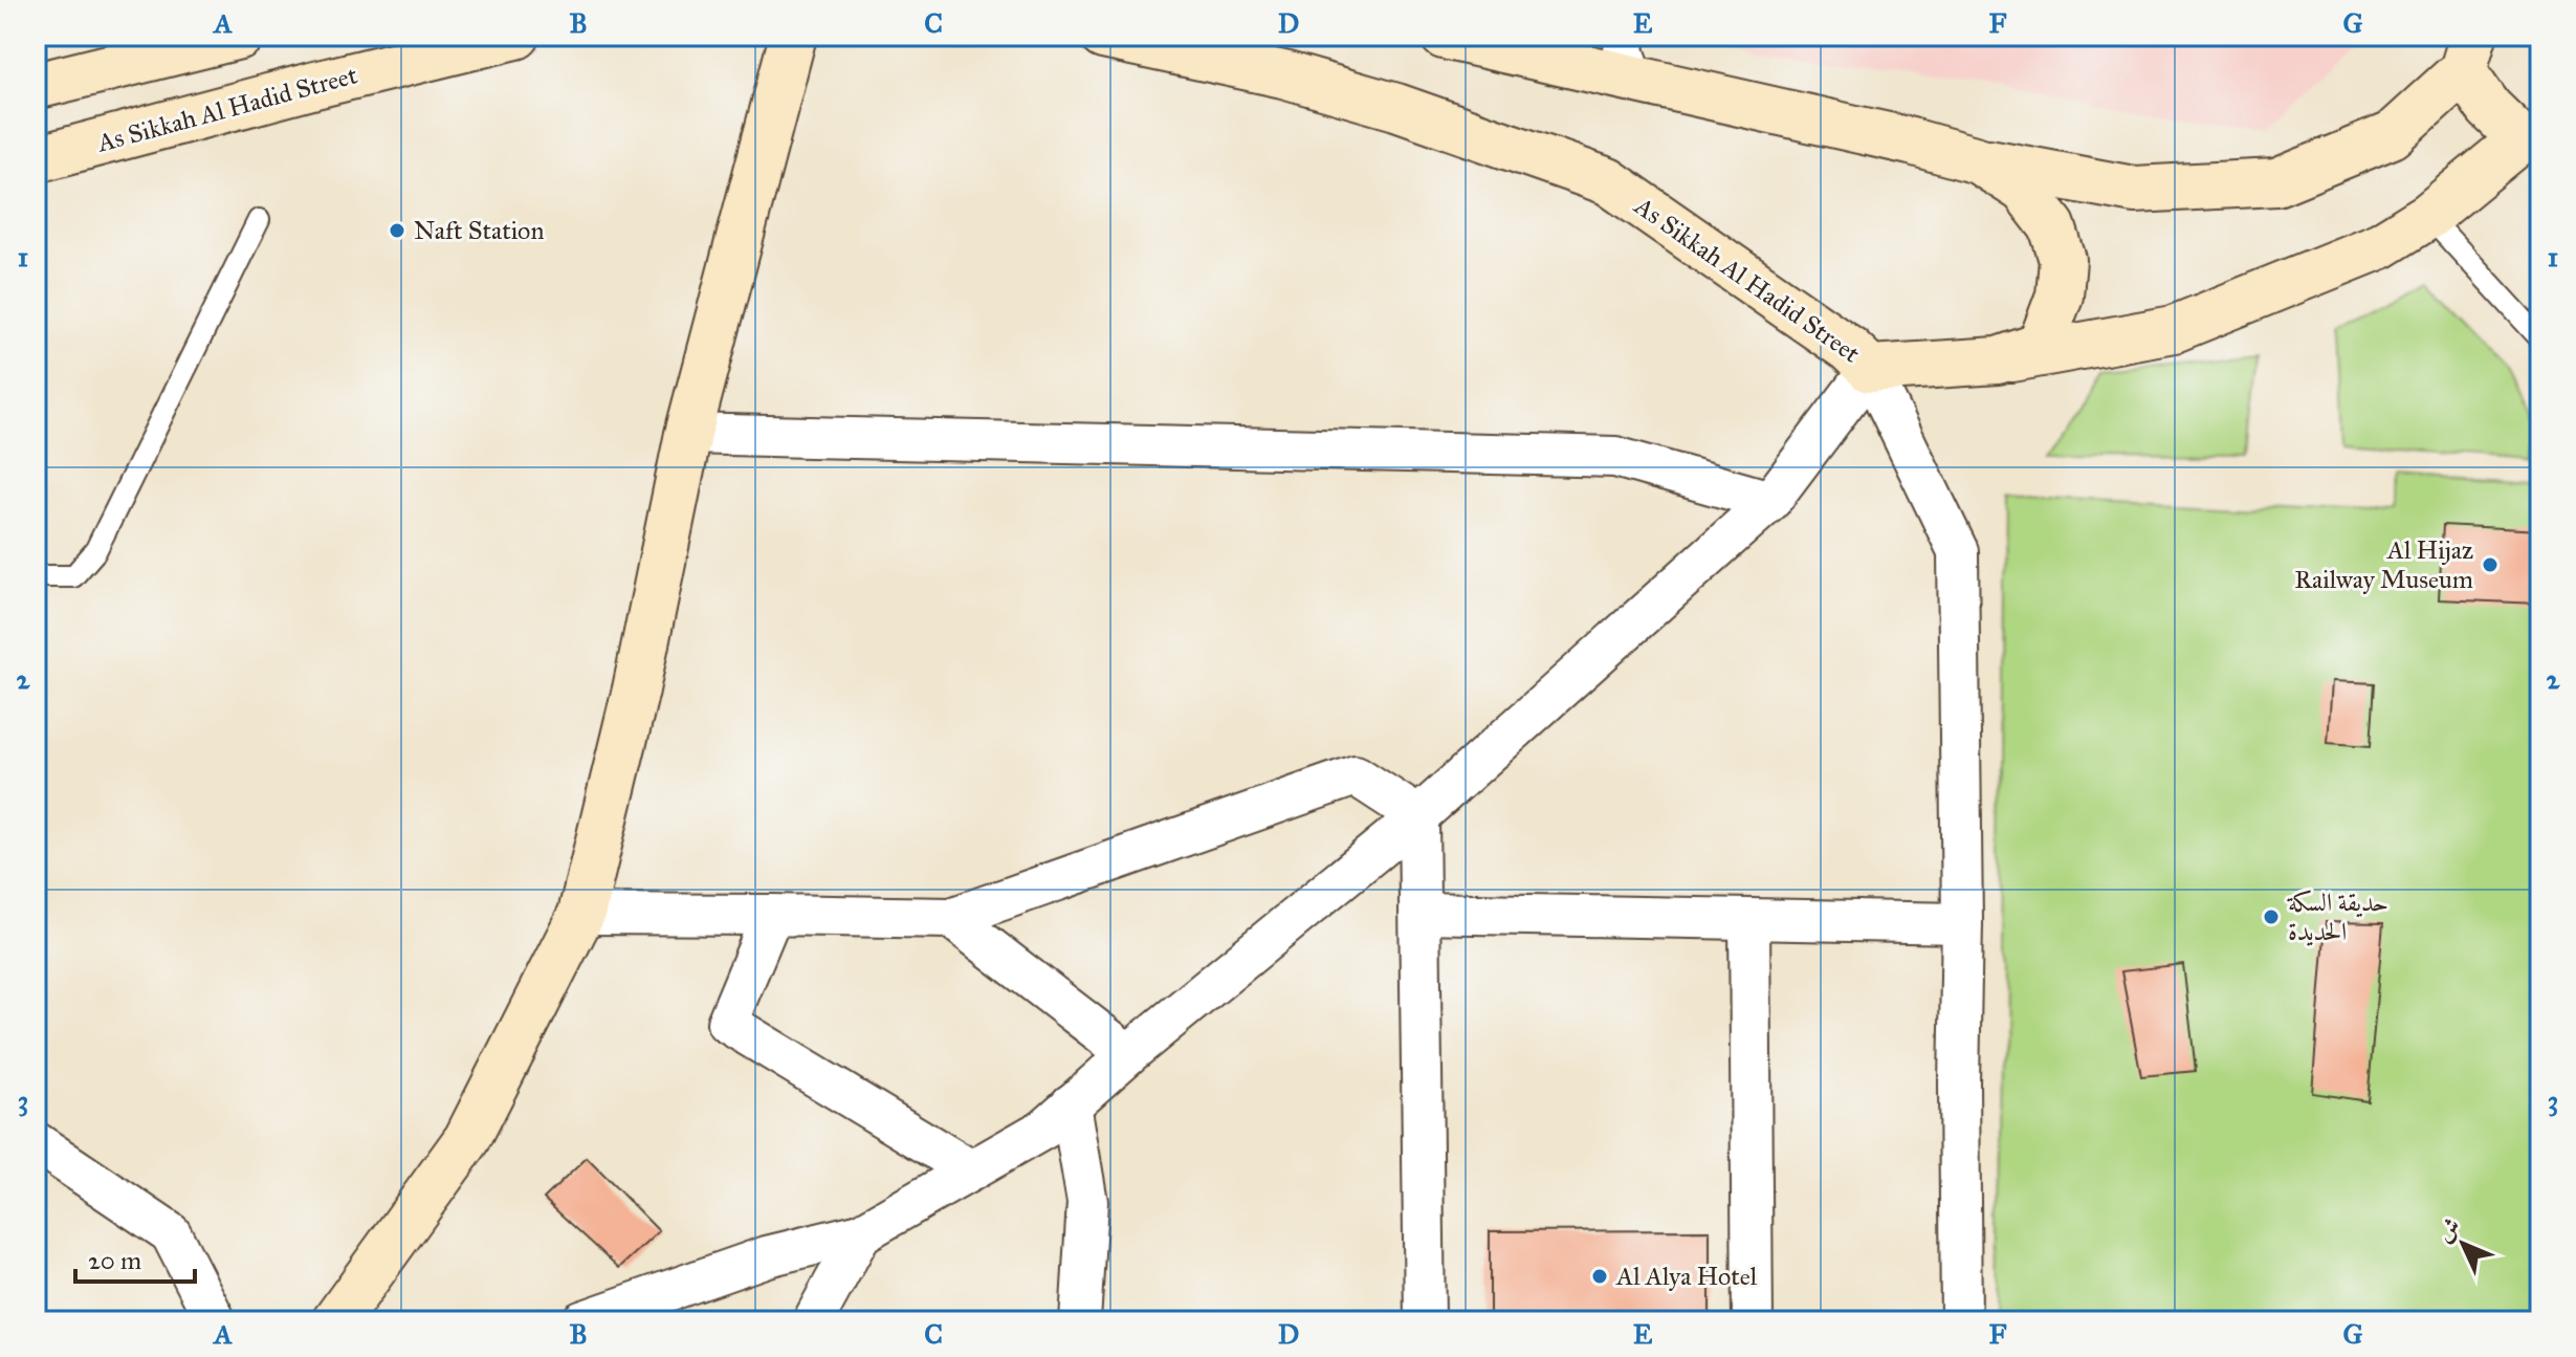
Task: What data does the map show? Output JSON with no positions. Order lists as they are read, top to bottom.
{
  "streets": {
    "main road": ["As Sikkah Al Hadid Street"]
  },
  "places": [
    "Naft Station",
    "Al Hijaz Railway Museum",
    "حديقة السكة الحديدة",
    "Al Alya Hotel"
  ],
  "scale_bar": "20 m",
  "north": "top left",
  "grid": {
    "columns": [
      "A",
      "B",
      "C",
      "D",
      "E",
      "F",
      "G"
    ],
    "rows": ["1", "2", "3"]
  }
}
